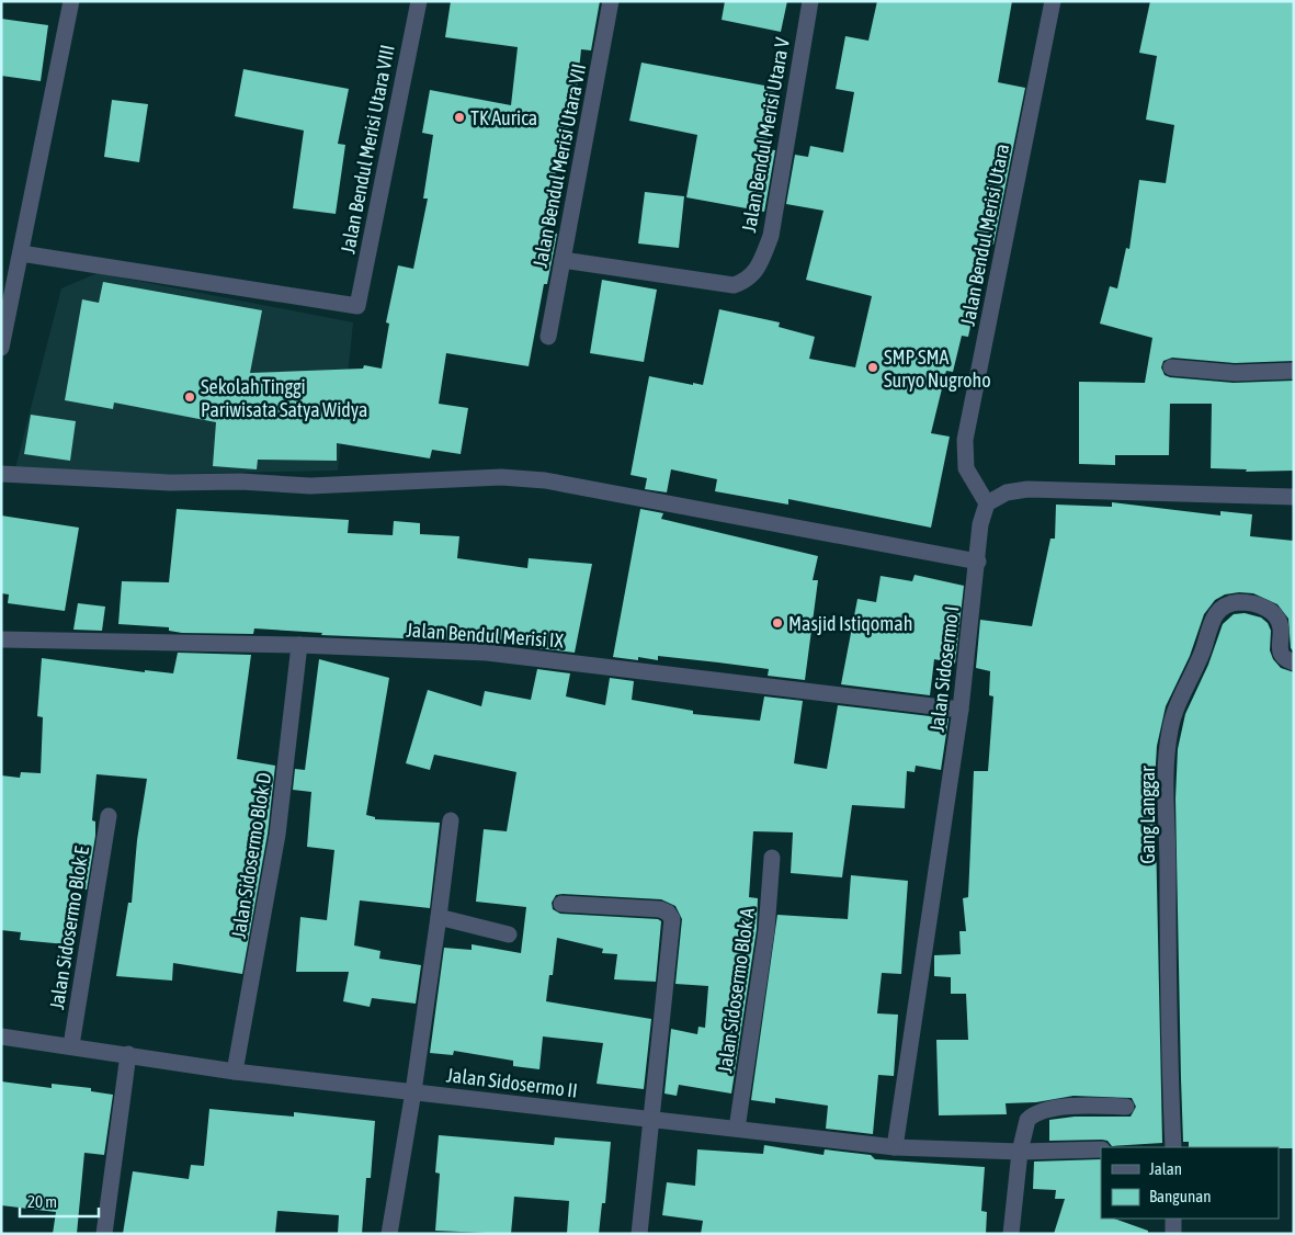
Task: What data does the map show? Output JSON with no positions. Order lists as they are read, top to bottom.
{
  "streets": {
    "street": [
      "Jalan Bendul Merisi Utara V",
      "Jalan Bendul Merisi Utara VIII",
      "Jalan Bendul Merisi Utara VII",
      "Jalan Bendul Merisi Utara",
      "Jalan Bendul Merisi IX",
      "Jalan Sidosermo I",
      "Gang Langgar",
      "Jalan Sidosermo Blok D",
      "Jalan Sidosermo Blok E",
      "Jalan Sidosermo Blok A",
      "Jalan Sidosermo II"
    ]
  },
  "crossings": [
    ["Jalan Bendul Merisi Utara V", "Jalan Bendul Merisi Utara VII"],
    ["Jalan Bendul Merisi Utara", "Jalan Sidosermo I"],
    ["Jalan Bendul Merisi IX", "Jalan Sidosermo I"],
    ["Jalan Bendul Merisi IX", "Jalan Sidosermo Blok D"],
    ["Jalan Sidosermo I", "Jalan Sidosermo II"],
    ["Jalan Sidosermo Blok D", "Jalan Sidosermo II"],
    ["Jalan Sidosermo Blok E", "Jalan Sidosermo II"],
    ["Jalan Sidosermo Blok A", "Jalan Sidosermo II"]
  ],
  "places": [
    "TK Aurica",
    "SMP SMA Suryo Nugroho",
    "Sekolah Tinggi Pariwisata Satya Widya",
    "Masjid Istiqomah"
  ],
  "legend": ["Jalan", "Bangunan"],
  "scale_bar": "20 m"
}
